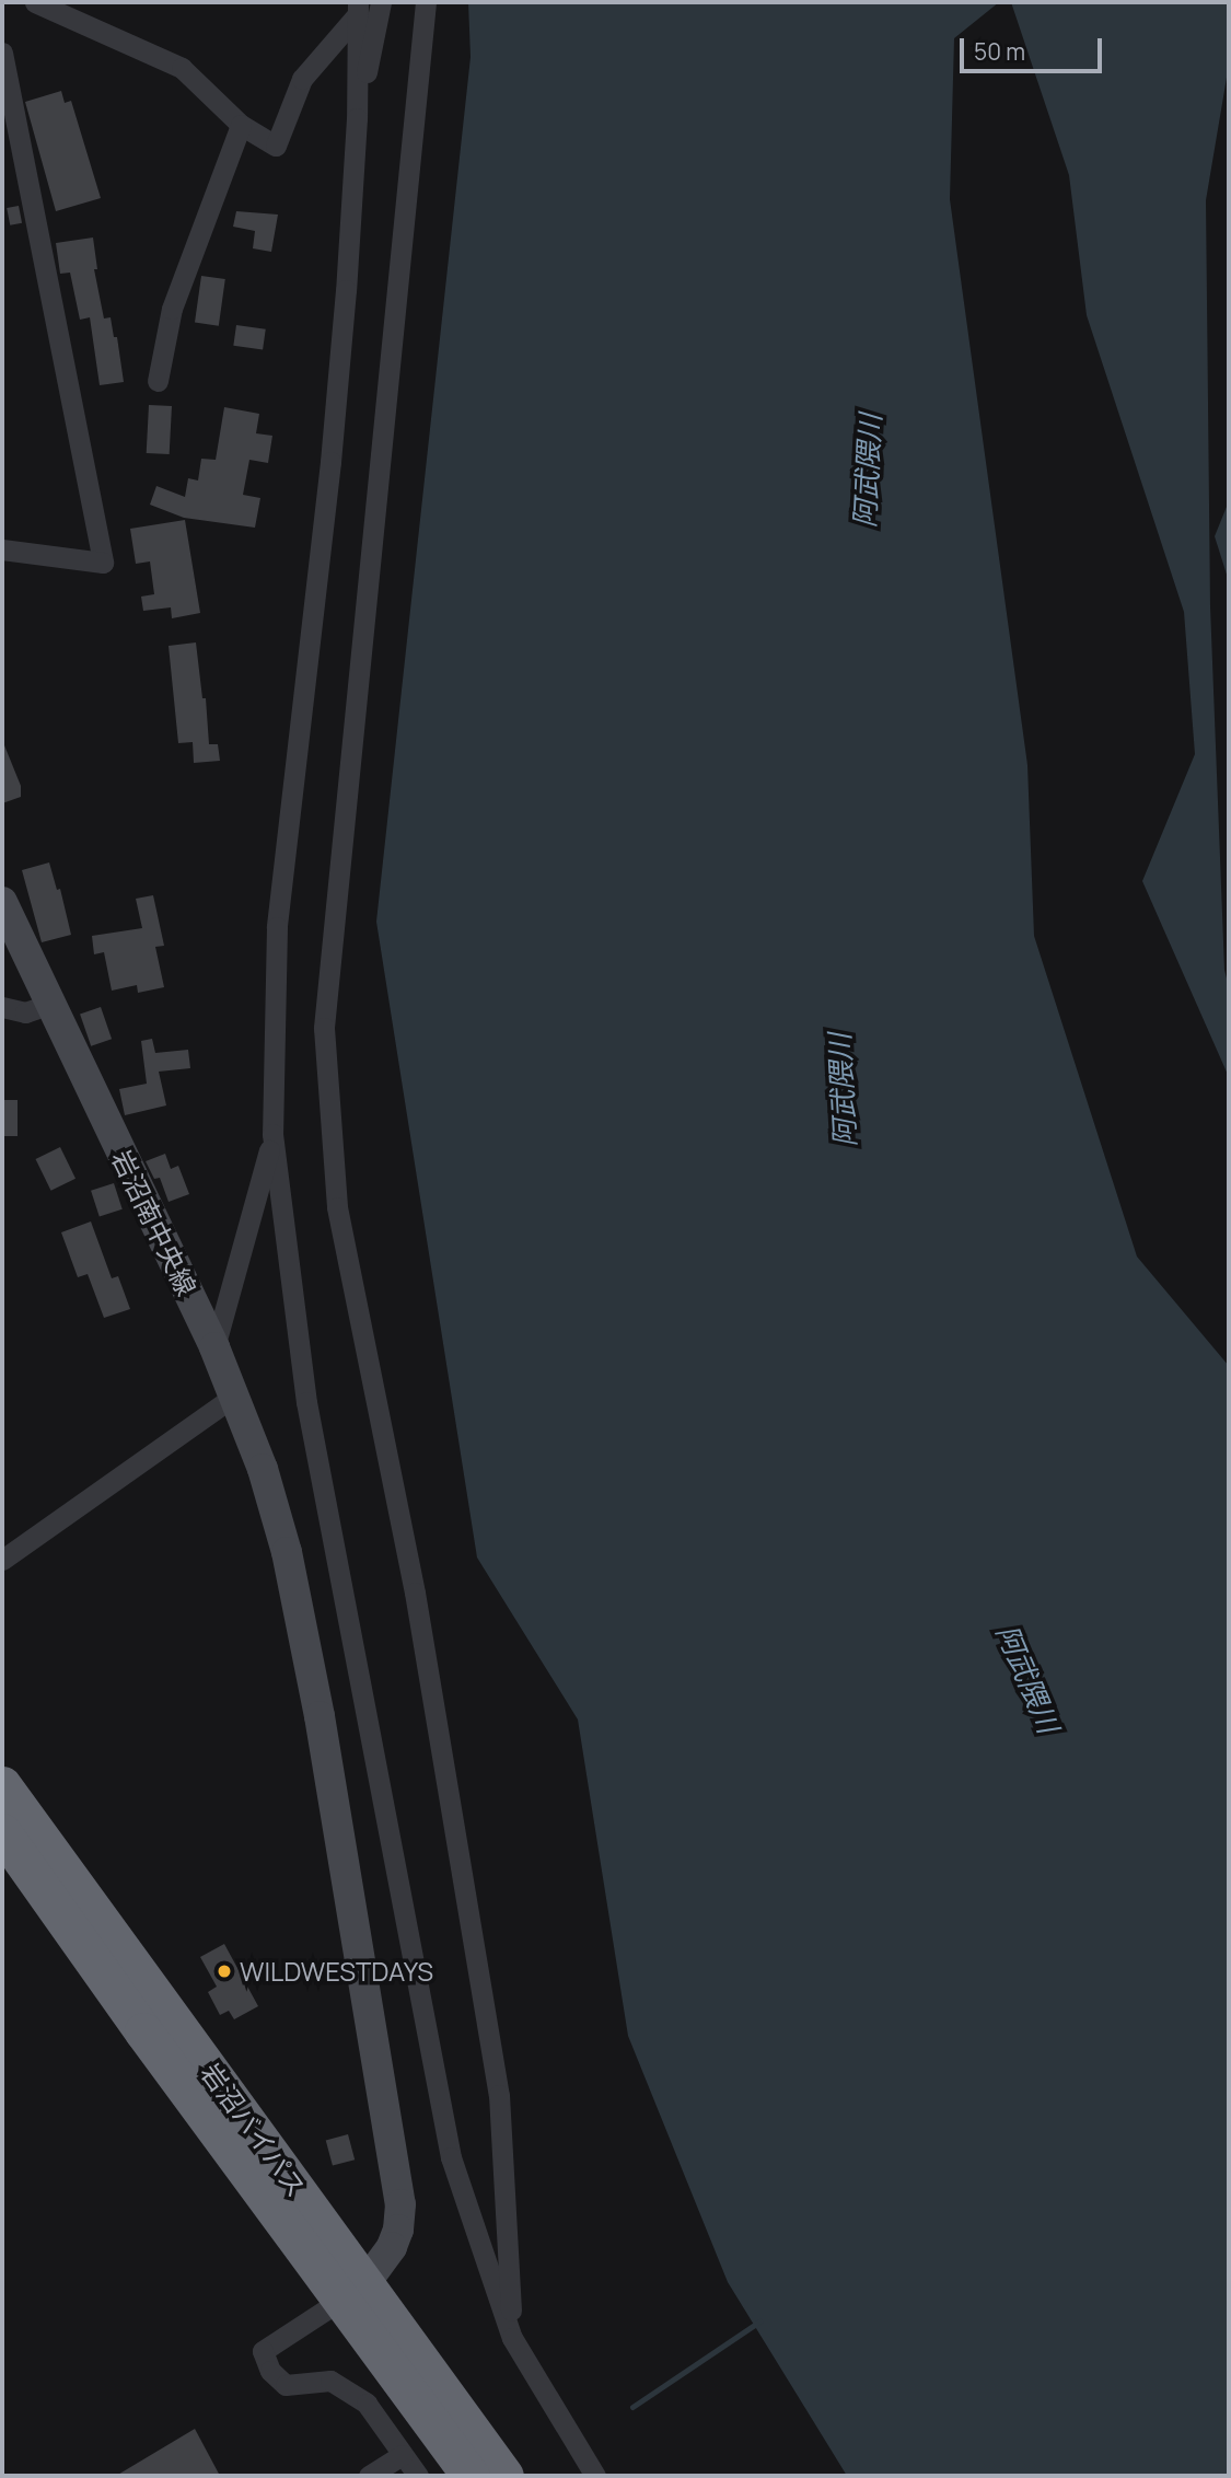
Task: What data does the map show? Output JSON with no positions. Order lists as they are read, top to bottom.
{
  "streets": {
    "highway": ["岩沼バイパス"],
    "street": ["岩沼南中央線"]
  },
  "crossings": [
    ["岩沼南中央線", "岩沼バイパス"]
  ],
  "water": ["阿武隈川"],
  "places": ["WILDWESTDAYS"],
  "scale_bar": "50 m"
}
